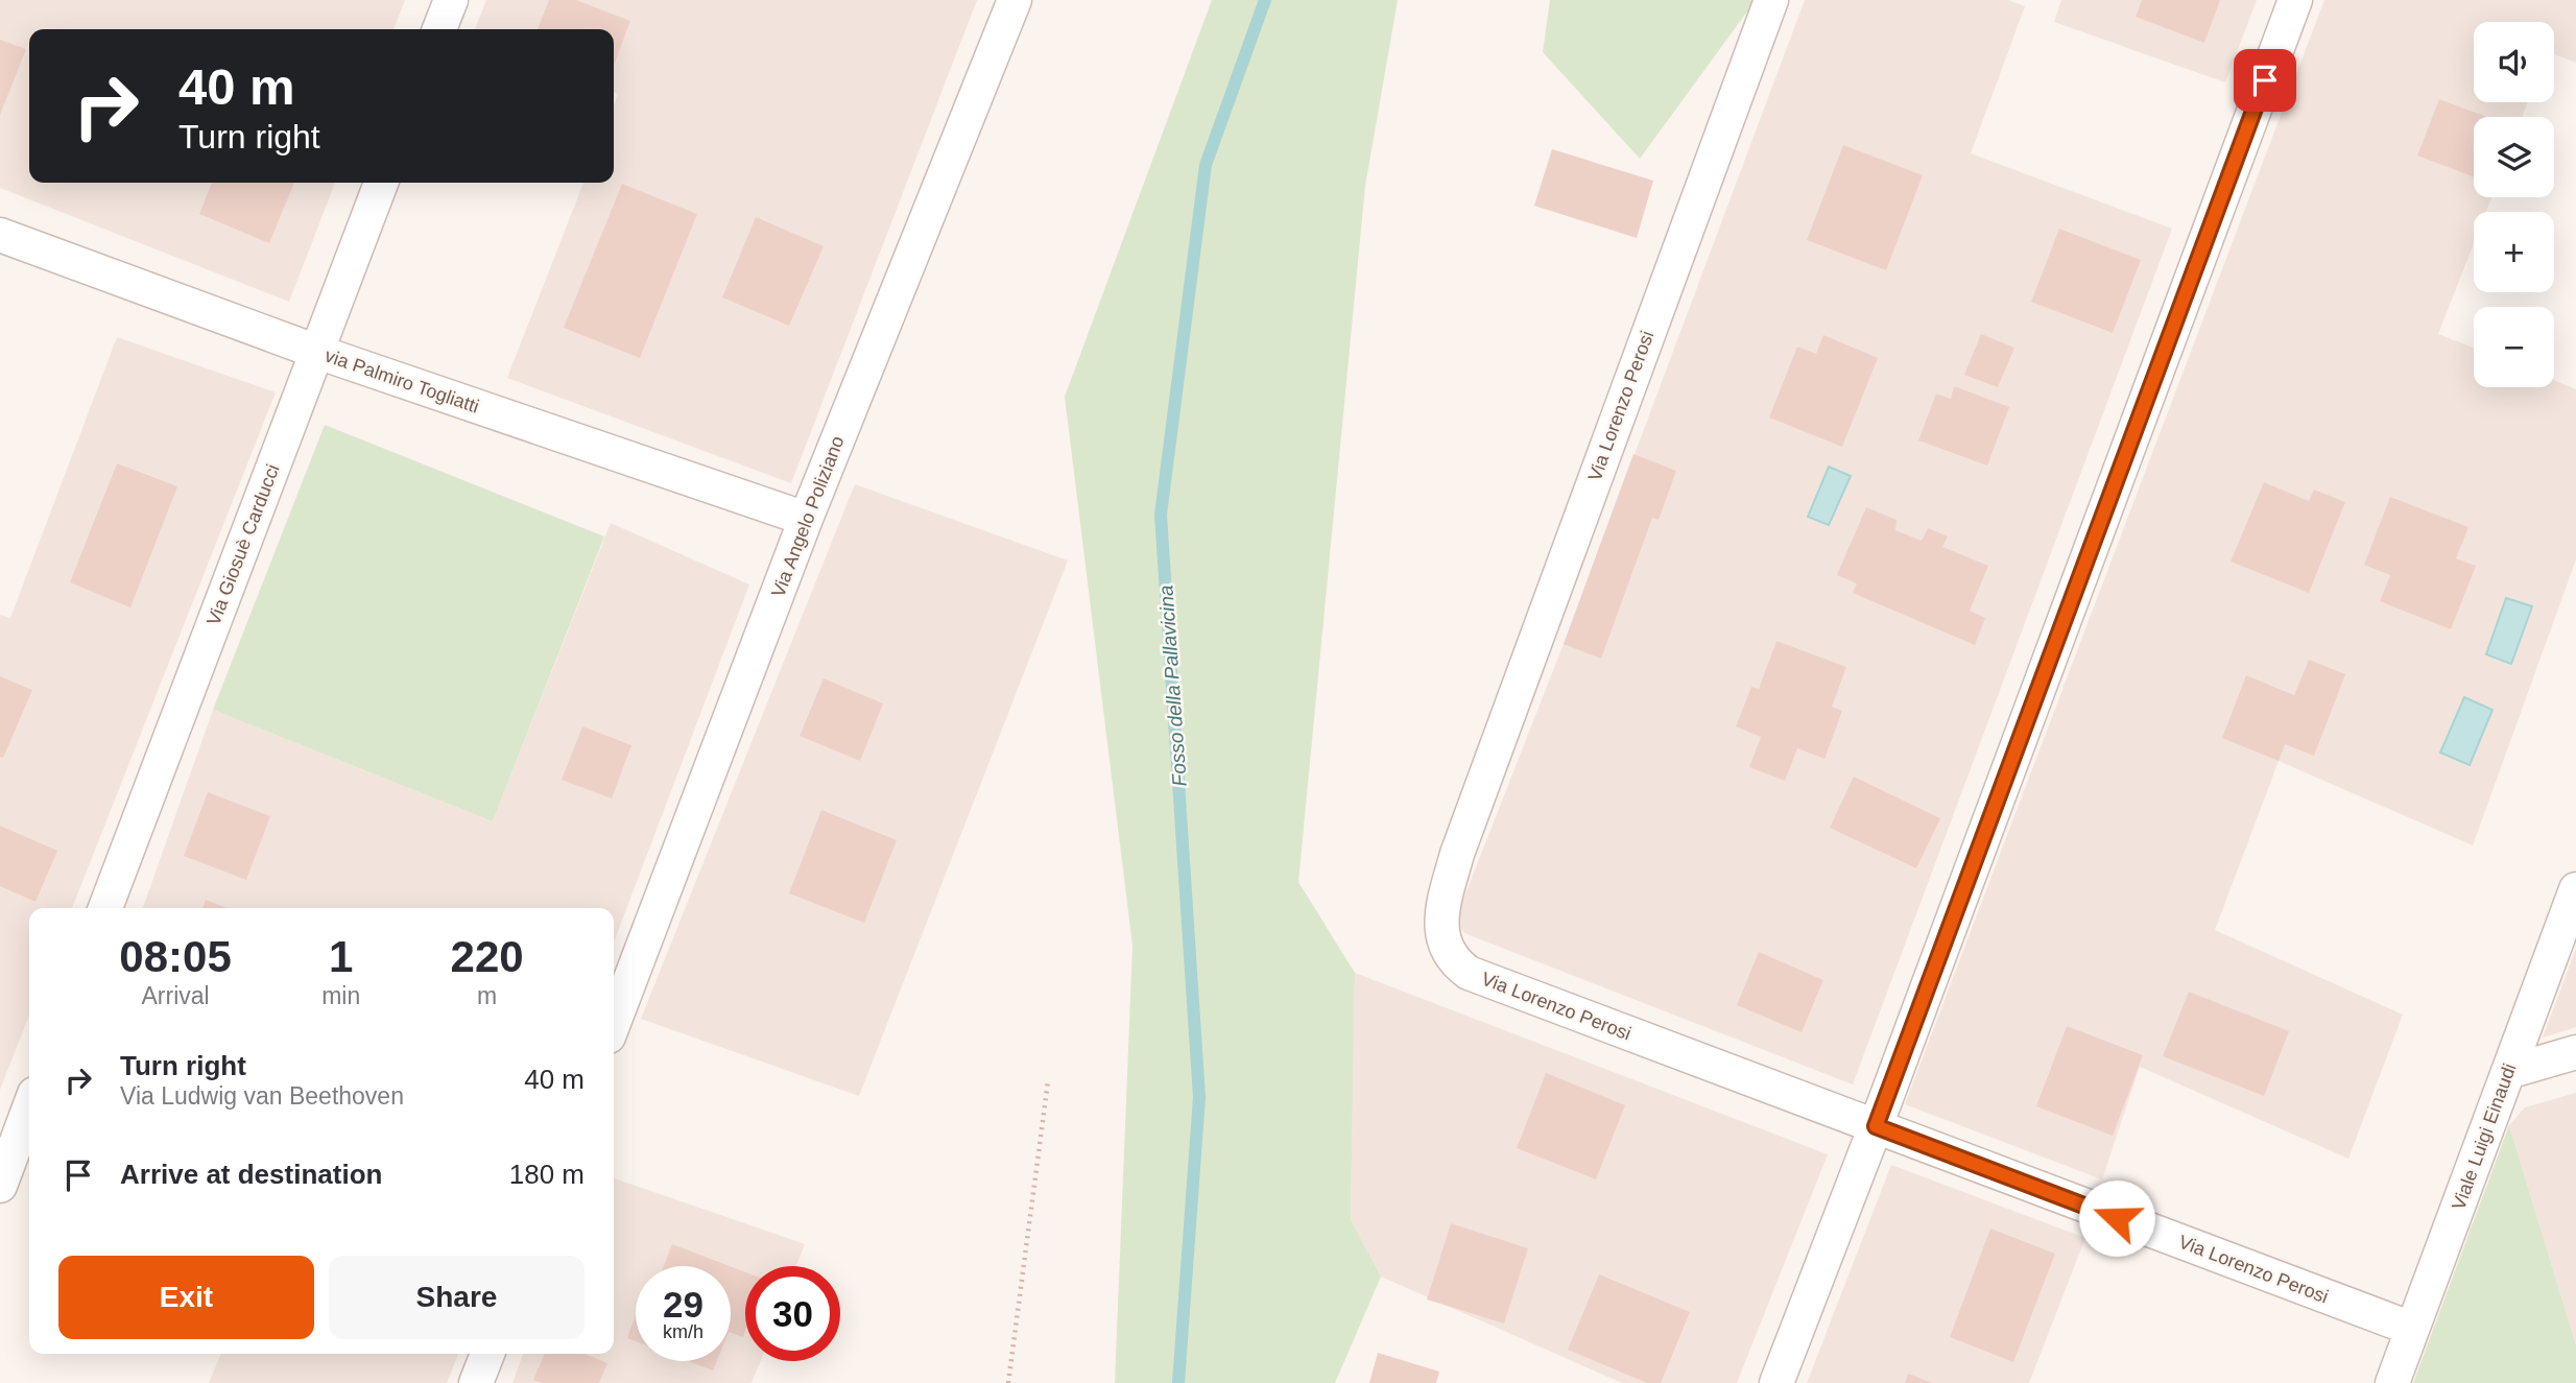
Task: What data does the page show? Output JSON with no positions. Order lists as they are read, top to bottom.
{
  "streets": {
    "street": [
      "via Palmiro Togliatti",
      "Via Lorenzo Perosi",
      "Via Angelo Poliziano",
      "Via Giosuè Carducci",
      "Viale Luigi Einaudi"
    ]
  },
  "crossings": [
    ["via Palmiro Togliatti", "Via Angelo Poliziano"],
    ["via Palmiro Togliatti", "Via Giosuè Carducci"],
    ["Via Lorenzo Perosi", "Viale Luigi Einaudi"]
  ],
  "water": ["Fosso della Pallavicina"],
  "page": {
    "map_buttons": ["+", "−"],
    "turn": ["40 m", "Turn right"],
    "eta": [
      "08:05",
      "Arrival",
      "1",
      "min",
      "220",
      "m"
    ],
    "list": [
      {
        "name": "Turn right",
        "note": "Via Ludwig van Beethoven",
        "value": "40 m"
      },
      {
        "name": "Arrive at destination",
        "value": "180 m"
      }
    ],
    "buttons": ["Exit", "Share"],
    "speed": "29 km/h",
    "limit": "30"
  }
}
